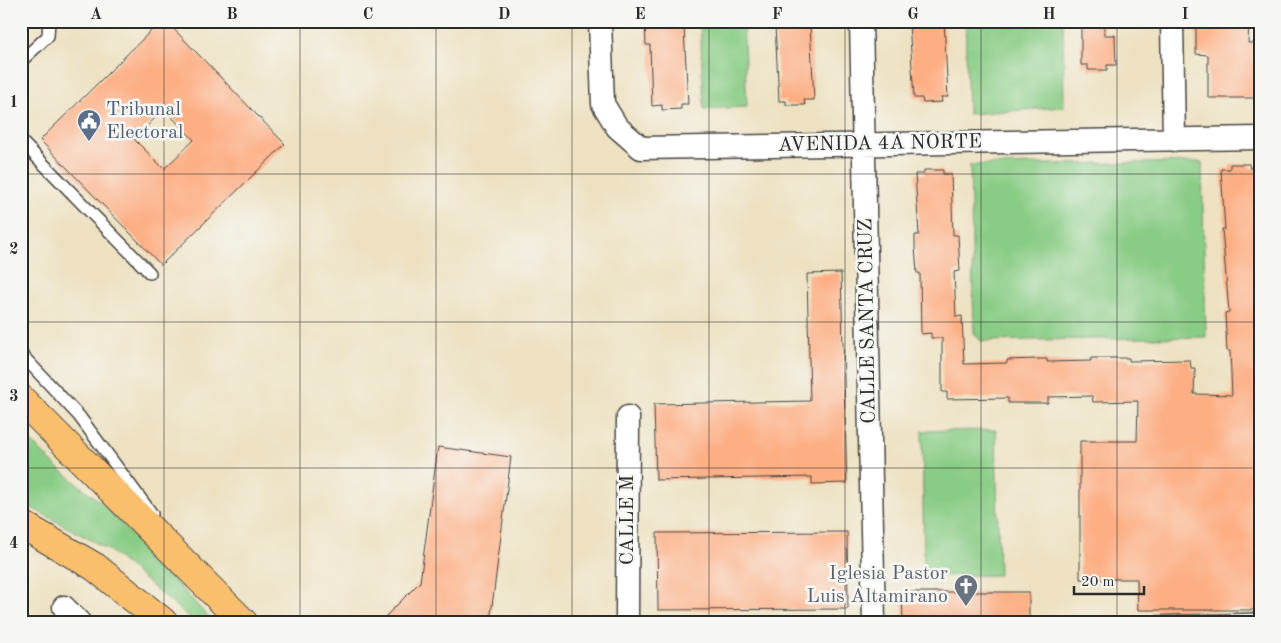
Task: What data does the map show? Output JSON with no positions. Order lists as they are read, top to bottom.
{
  "streets": {
    "street": ["AVENIDA 4A NORTE", "CALLE SANTA CRUZ", "CALLE M"]
  },
  "crossings": [
    ["AVENIDA 4A NORTE", "CALLE SANTA CRUZ"]
  ],
  "places": {
    "public building": ["Tribunal Electoral"],
    "church": ["Iglesia Pastor Luis Altamirano"]
  },
  "scale_bar": "20 m",
  "grid": {
    "columns": [
      "A",
      "B",
      "C",
      "D",
      "E",
      "F",
      "G",
      "H",
      "I"
    ],
    "rows": [
      "1",
      "2",
      "3",
      "4"
    ]
  }
}
